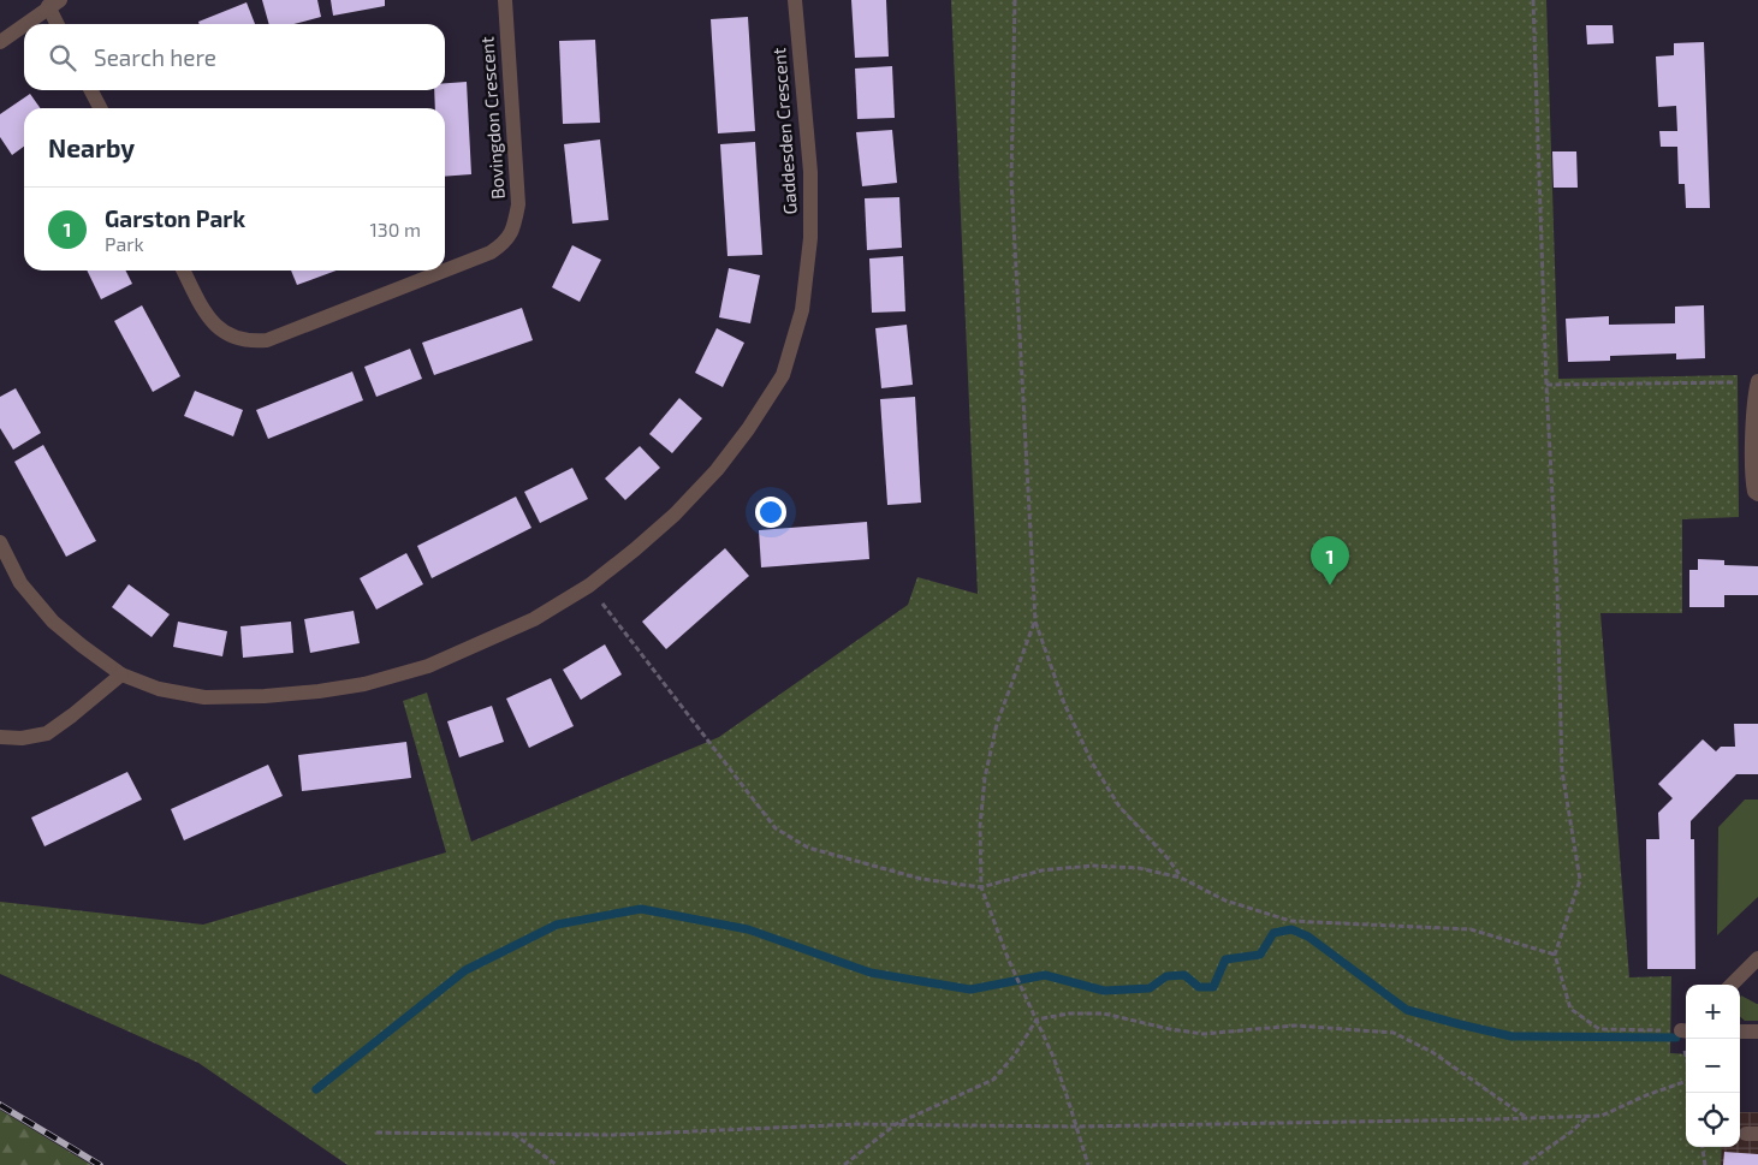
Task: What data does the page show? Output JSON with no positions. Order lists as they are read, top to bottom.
{
  "streets": {
    "street": ["Bovingdon Crescent", "Gaddesden Crescent"]
  },
  "page": {
    "search": "Search here",
    "heading": "Nearby",
    "list": [
      {
        "mark": "1",
        "name": "Garston Park",
        "note": "Park",
        "value": "130 m"
      }
    ],
    "pins": "1",
    "map_buttons": ["+", "−"]
  }
}
